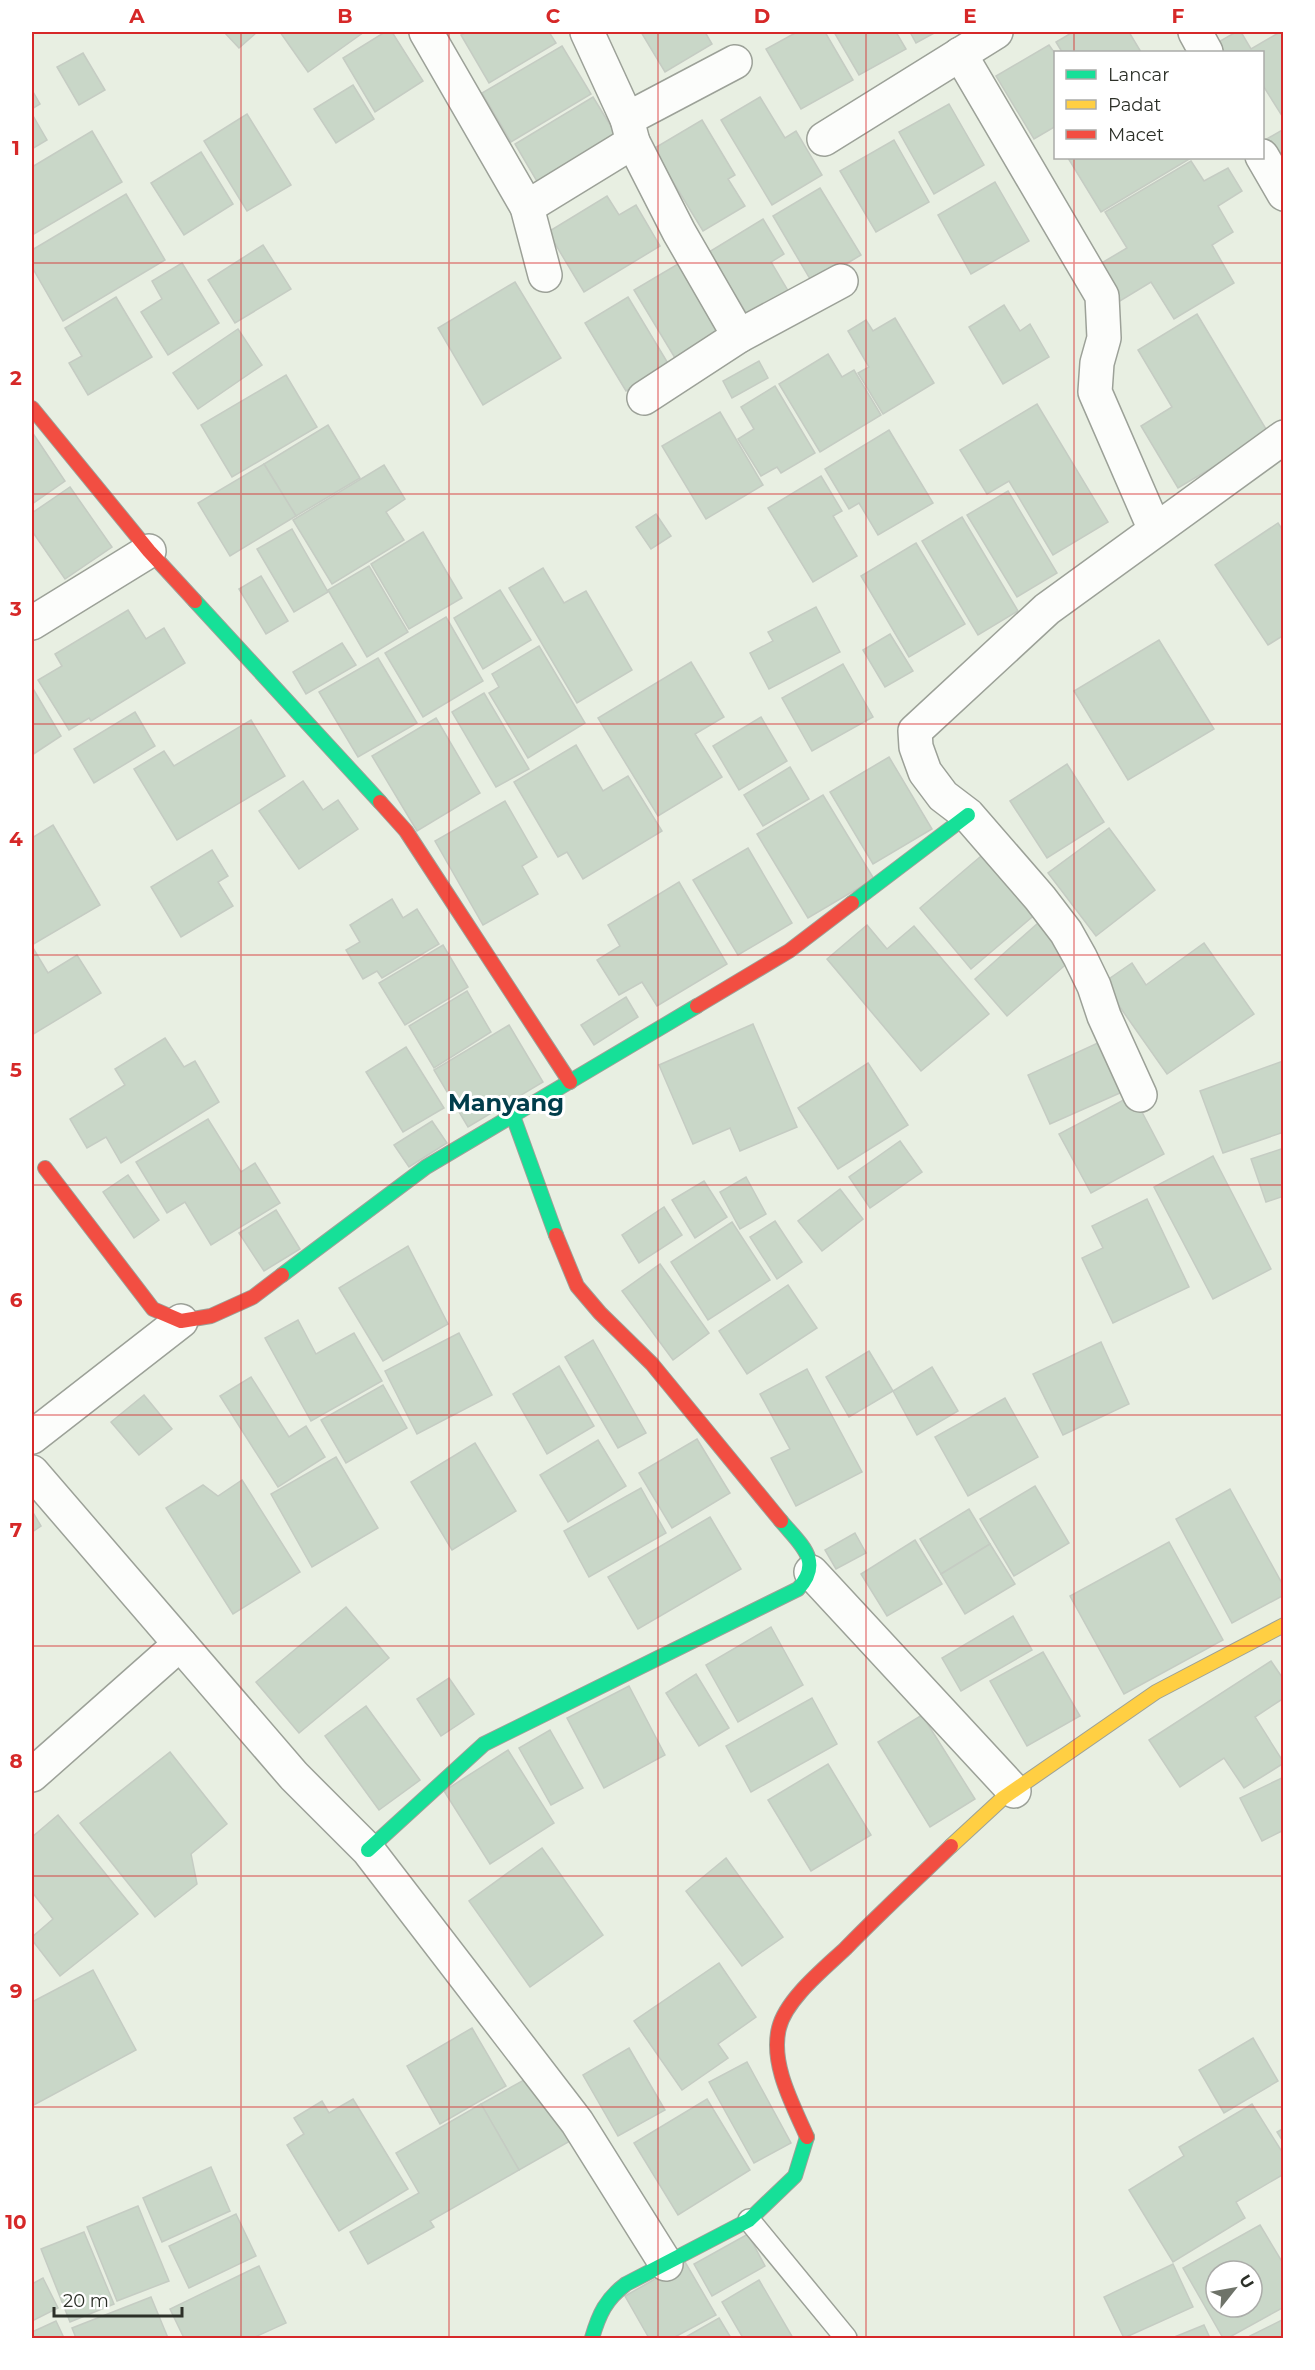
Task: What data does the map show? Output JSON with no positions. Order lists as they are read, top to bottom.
{
  "districts": ["Manyang"],
  "legend": ["Lancar", "Padat", "Macet"],
  "scale_bar": "20 m",
  "north": "top right",
  "grid": {
    "columns": [
      "A",
      "B",
      "C",
      "D",
      "E",
      "F"
    ],
    "rows": [
      "1",
      "2",
      "3",
      "4",
      "5",
      "6",
      "7",
      "8",
      "9",
      "10"
    ]
  }
}
